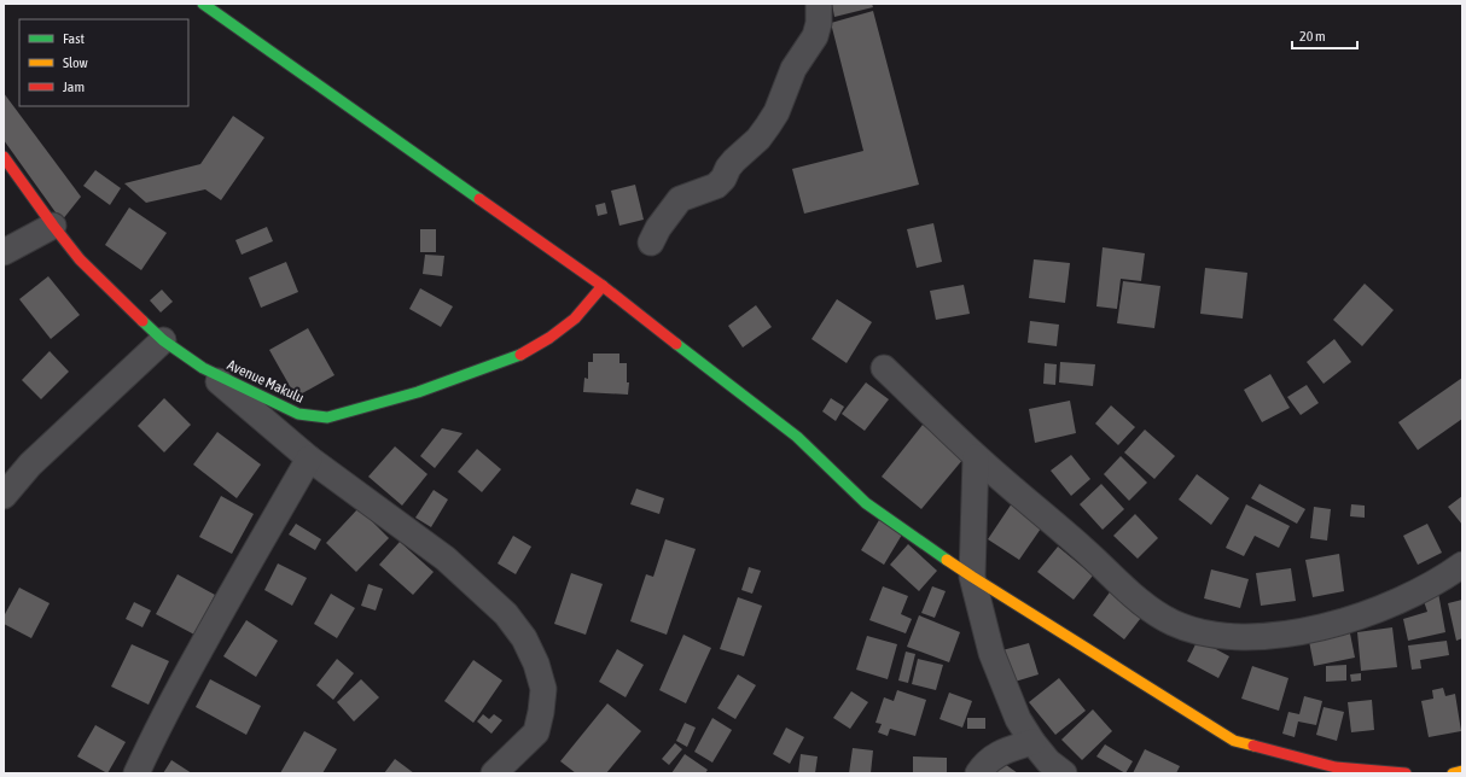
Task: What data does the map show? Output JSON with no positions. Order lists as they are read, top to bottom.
{
  "streets": {
    "main road": ["Avenue Makulu"]
  },
  "legend": ["Fast", "Slow", "Jam"],
  "scale_bar": "20 m"
}
